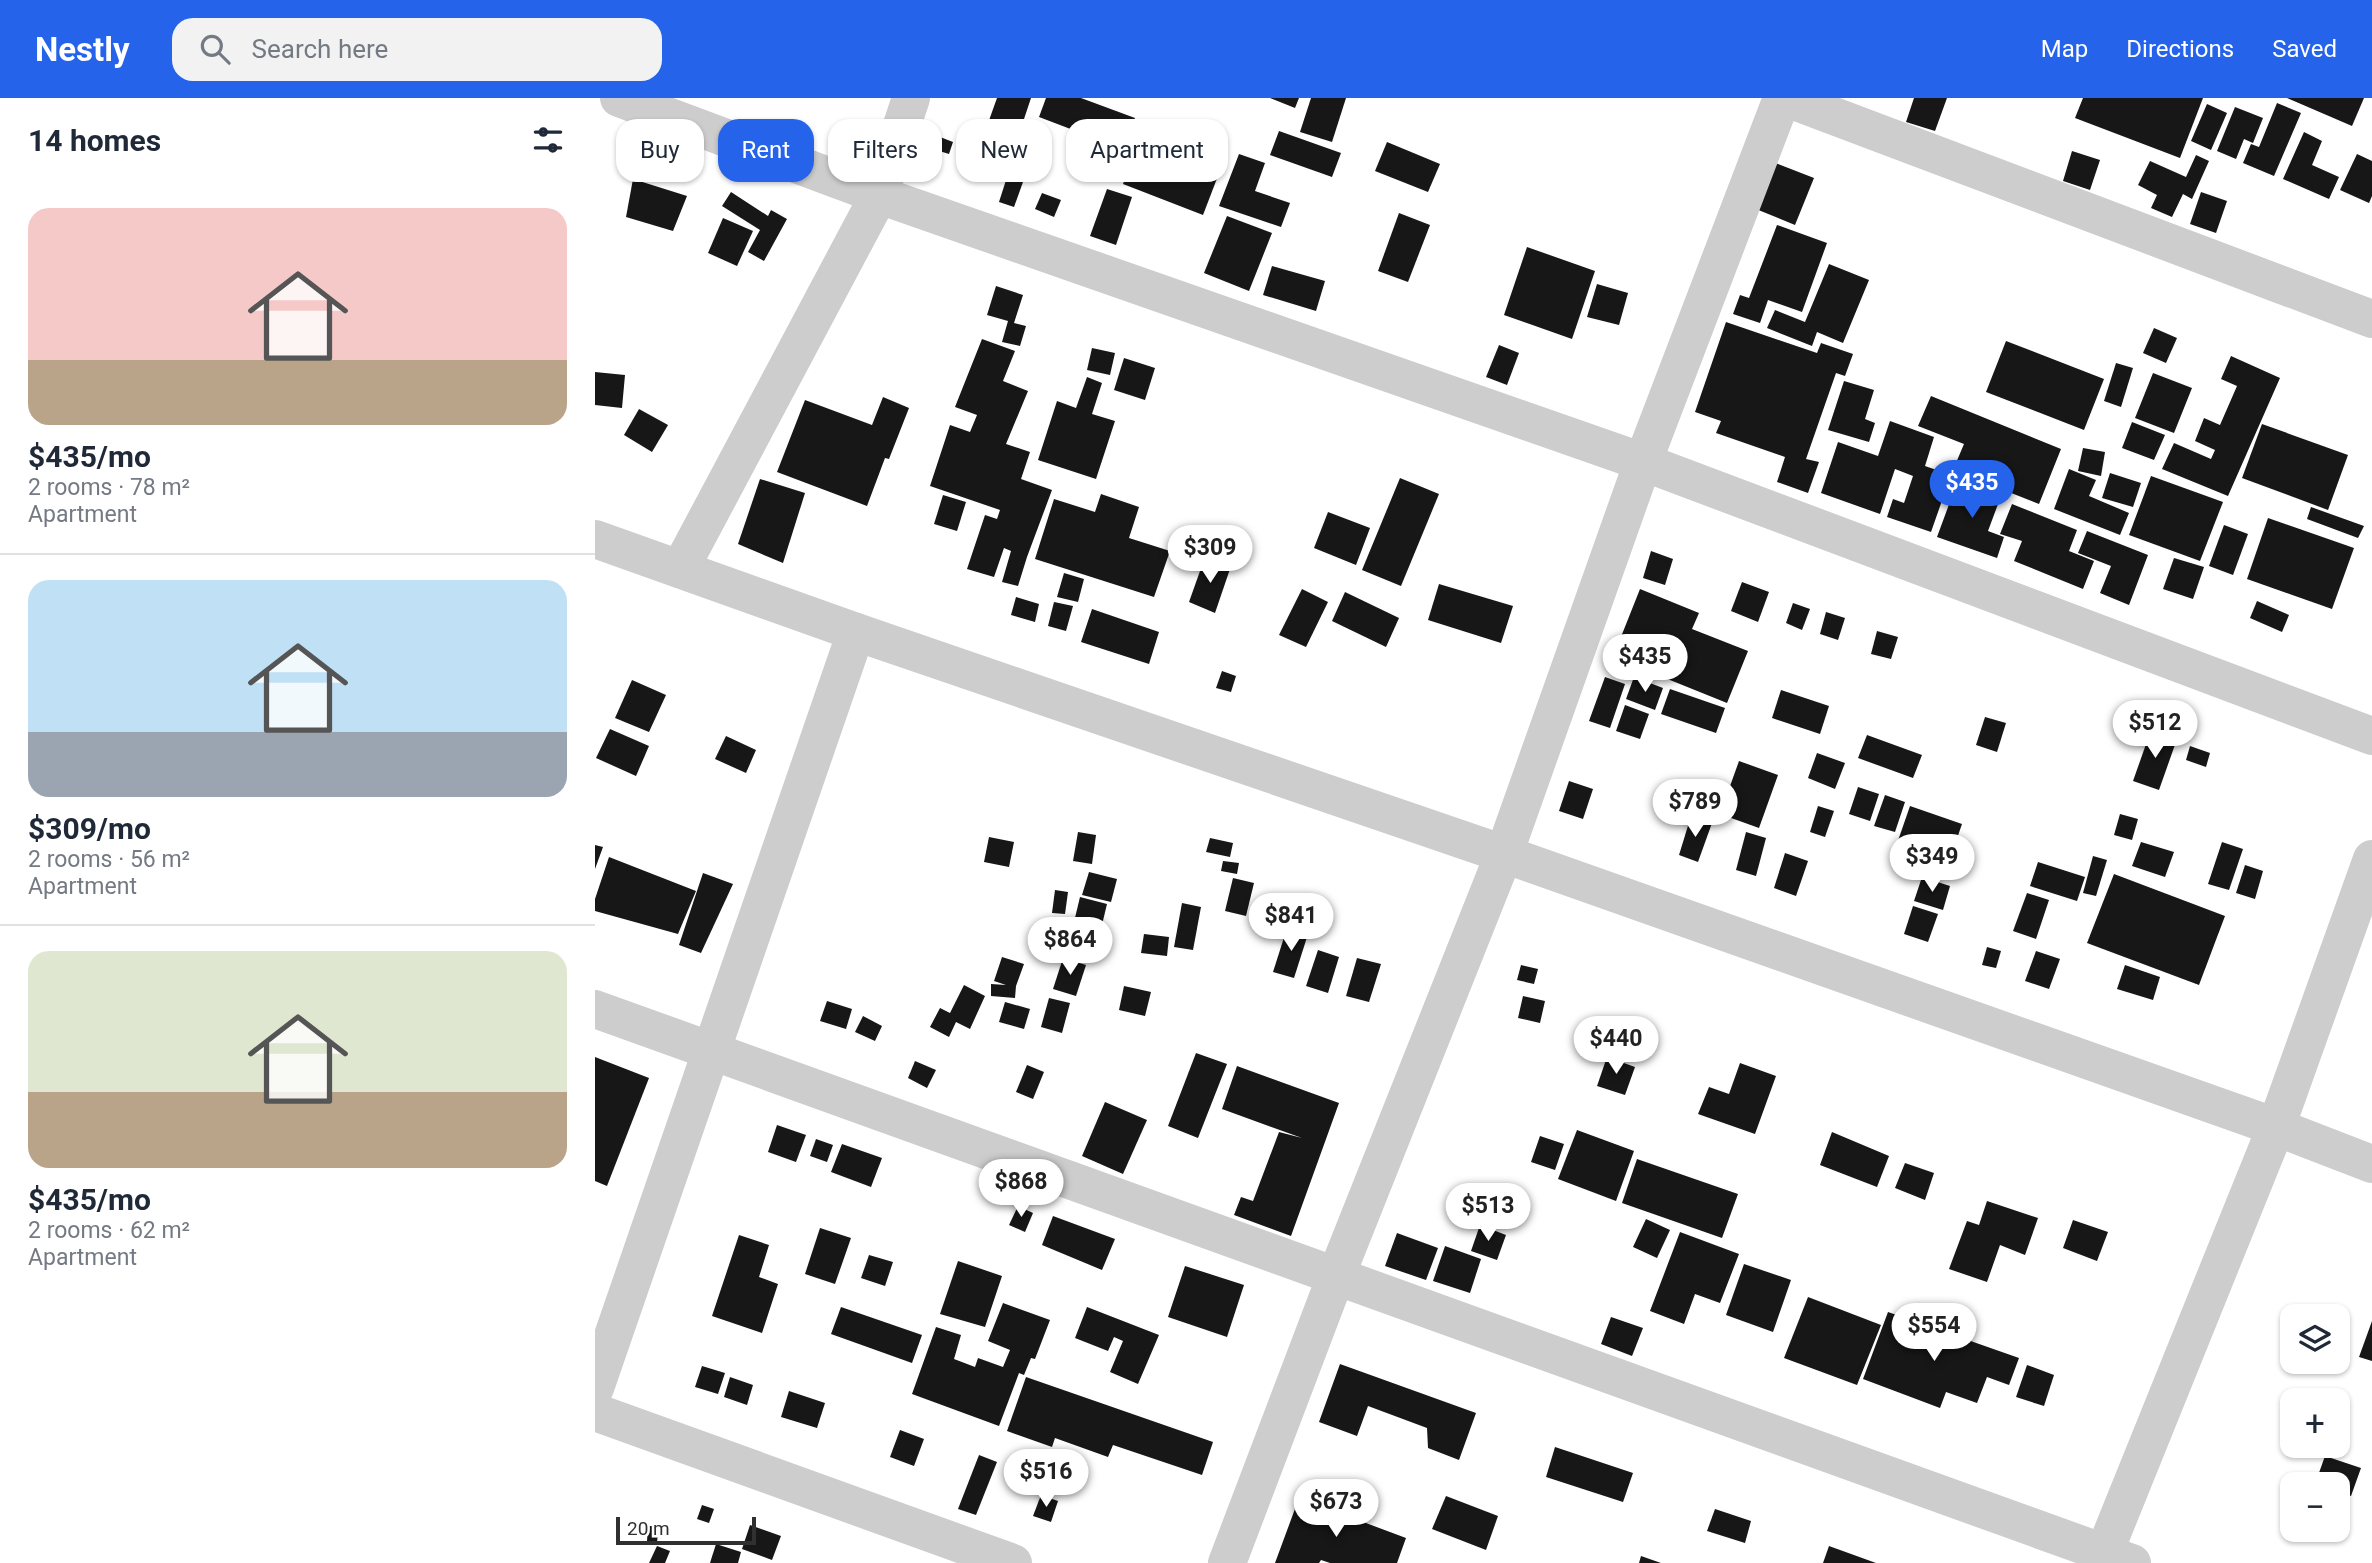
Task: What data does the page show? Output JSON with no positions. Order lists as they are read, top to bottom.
{
  "scale_bar": "20 m",
  "page": {
    "header": "Nestly",
    "search": "Search here",
    "nav": ["Map", "Directions", "Saved"],
    "heading": "14 homes",
    "chip": [
      "Buy",
      "Rent",
      "Filters",
      "New",
      "Apartment"
    ],
    "list": [
      {
        "name": "$435/mo",
        "note": "2 rooms · 78 m² · Apartment"
      },
      {
        "name": "$309/mo",
        "note": "2 rooms · 56 m² · Apartment"
      },
      {
        "name": "$435/mo",
        "note": "2 rooms · 62 m² · Apartment"
      }
    ],
    "price": [
      "$435",
      "$309",
      "$435",
      "$512",
      "$789",
      "$349",
      "$841",
      "$864",
      "$440",
      "$868",
      "$513",
      "$554",
      "$516",
      "$673"
    ],
    "map_buttons": ["+", "−"],
    "scale": "20 m"
  }
}
